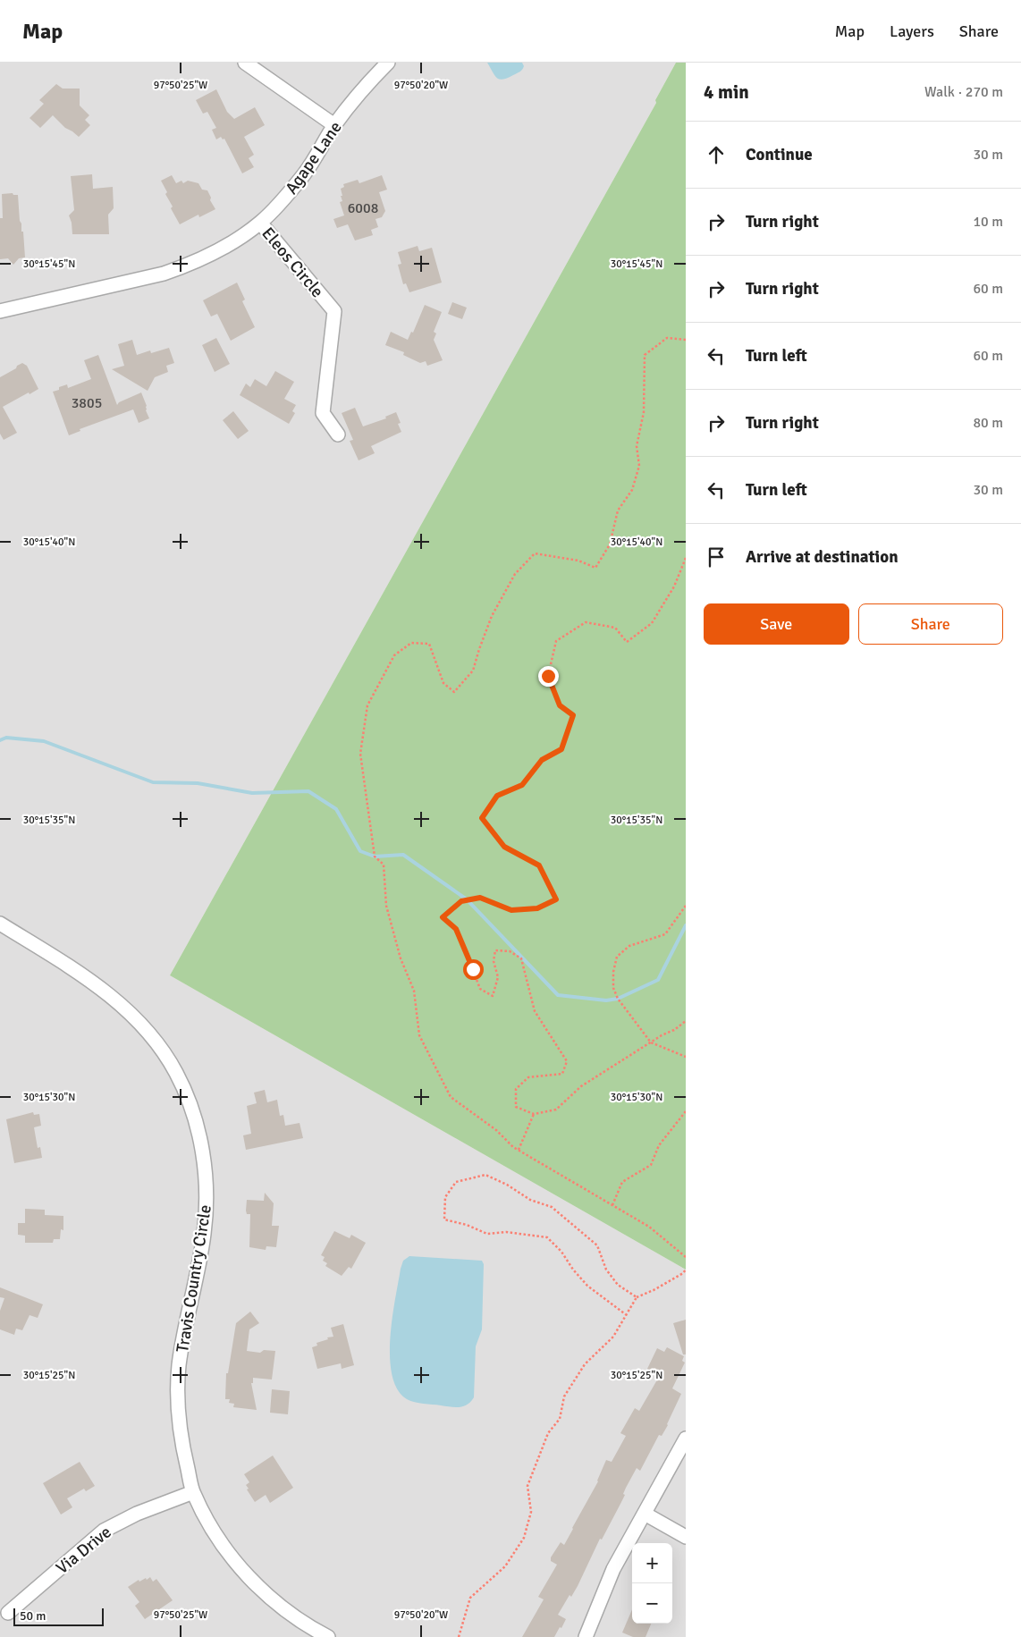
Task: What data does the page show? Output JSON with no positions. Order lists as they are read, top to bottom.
{
  "streets": {
    "street": [
      "Agape Lane",
      "Eleos Circle",
      "Travis Country Circle",
      "Via Drive"
    ]
  },
  "crossings": [
    ["Agape Lane", "Eleos Circle"],
    ["Travis Country Circle", "Via Drive"]
  ],
  "house_numbers": ["6008", "3805"],
  "scale_bar": "50 m",
  "page": {
    "header": "Map",
    "nav": ["Map", "Layers", "Share"],
    "heading": ["4 min", "Walk · 270 m"],
    "list": [
      ["Continue", "30 m"],
      ["Turn right", "10 m"],
      ["Turn right", "60 m"],
      ["Turn left", "60 m"],
      ["Turn right", "80 m"],
      ["Turn left", "30 m"],
      "Arrive at destination"
    ],
    "buttons": ["Save", "Share"],
    "map_buttons": ["+", "−"],
    "scale": "50 m"
  },
  "coordinates": [
    "97°50'25\"W",
    "97°50'20\"W",
    "30°15'45\"N",
    "30°15'40\"N",
    "30°15'35\"N",
    "30°15'30\"N",
    "30°15'25\"N"
  ]
}
